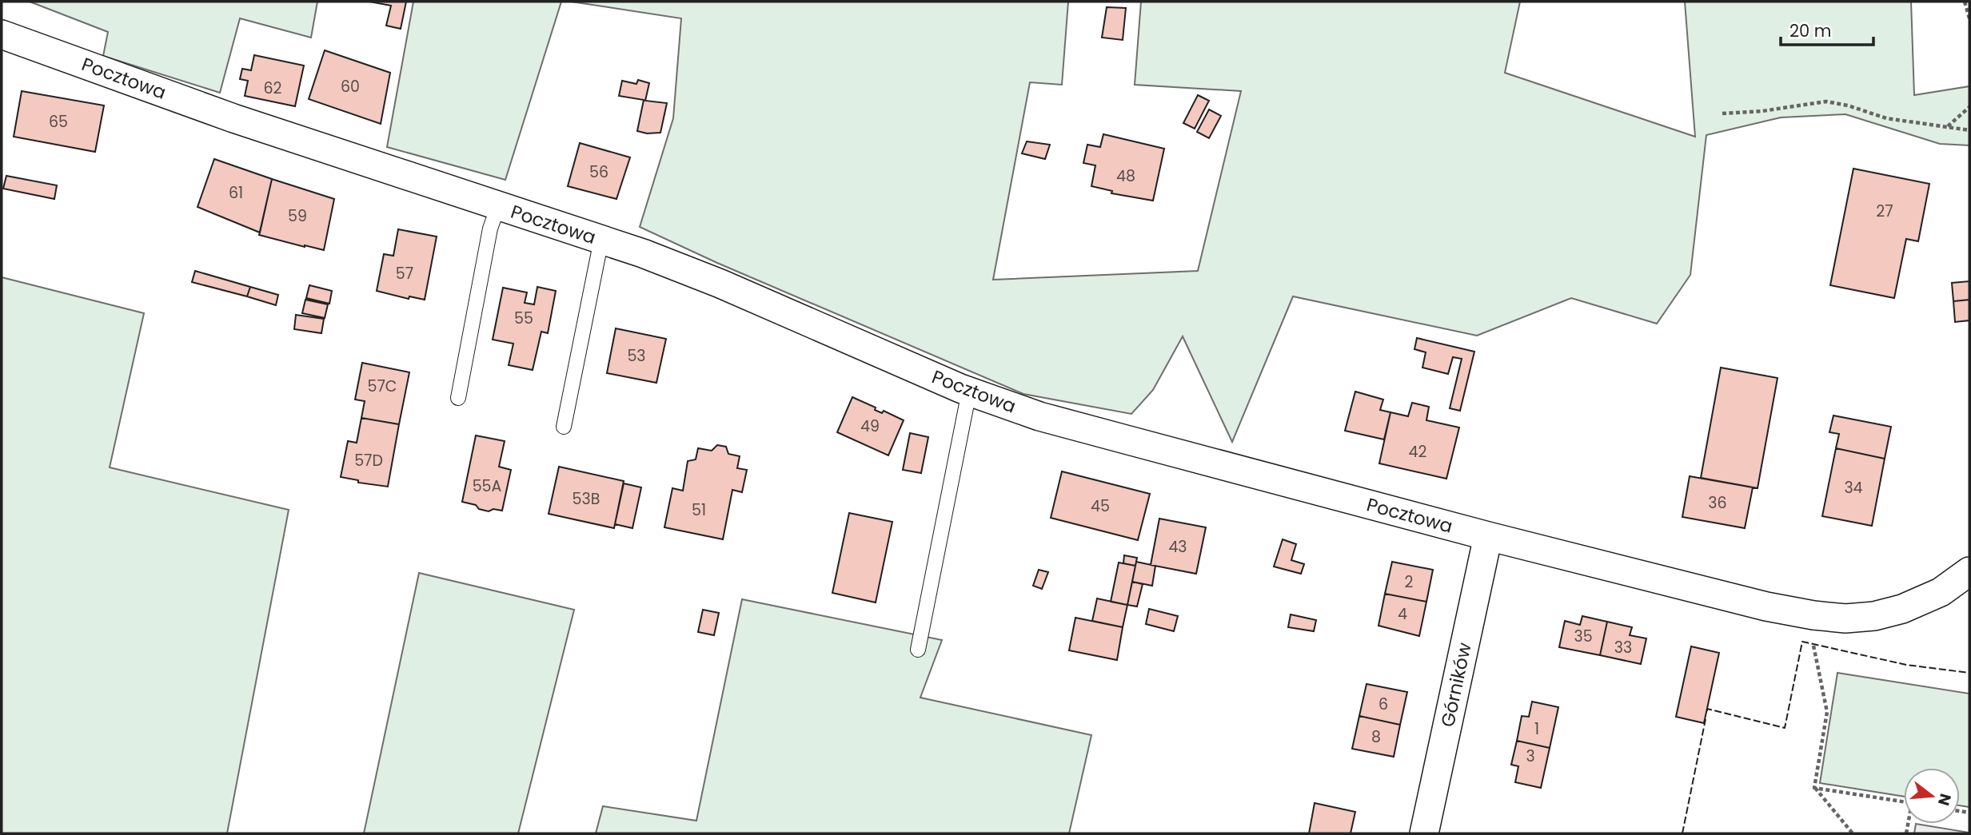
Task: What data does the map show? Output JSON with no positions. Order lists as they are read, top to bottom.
{
  "streets": {
    "street": ["Pocztowa", "Górników"]
  },
  "crossings": [
    ["Pocztowa", "Górników"]
  ],
  "house_numbers": [
    "60",
    "62",
    "65",
    "56",
    "48",
    "61",
    "27",
    "59",
    "57",
    "55",
    "53",
    "57C",
    "49",
    "42",
    "57D",
    "55A",
    "34",
    "53B",
    "36",
    "45",
    "51",
    "43",
    "2",
    "4",
    "35",
    "33",
    "6",
    "1",
    "8",
    "3"
  ],
  "scale_bar": "20 m",
  "north": "right"
}
